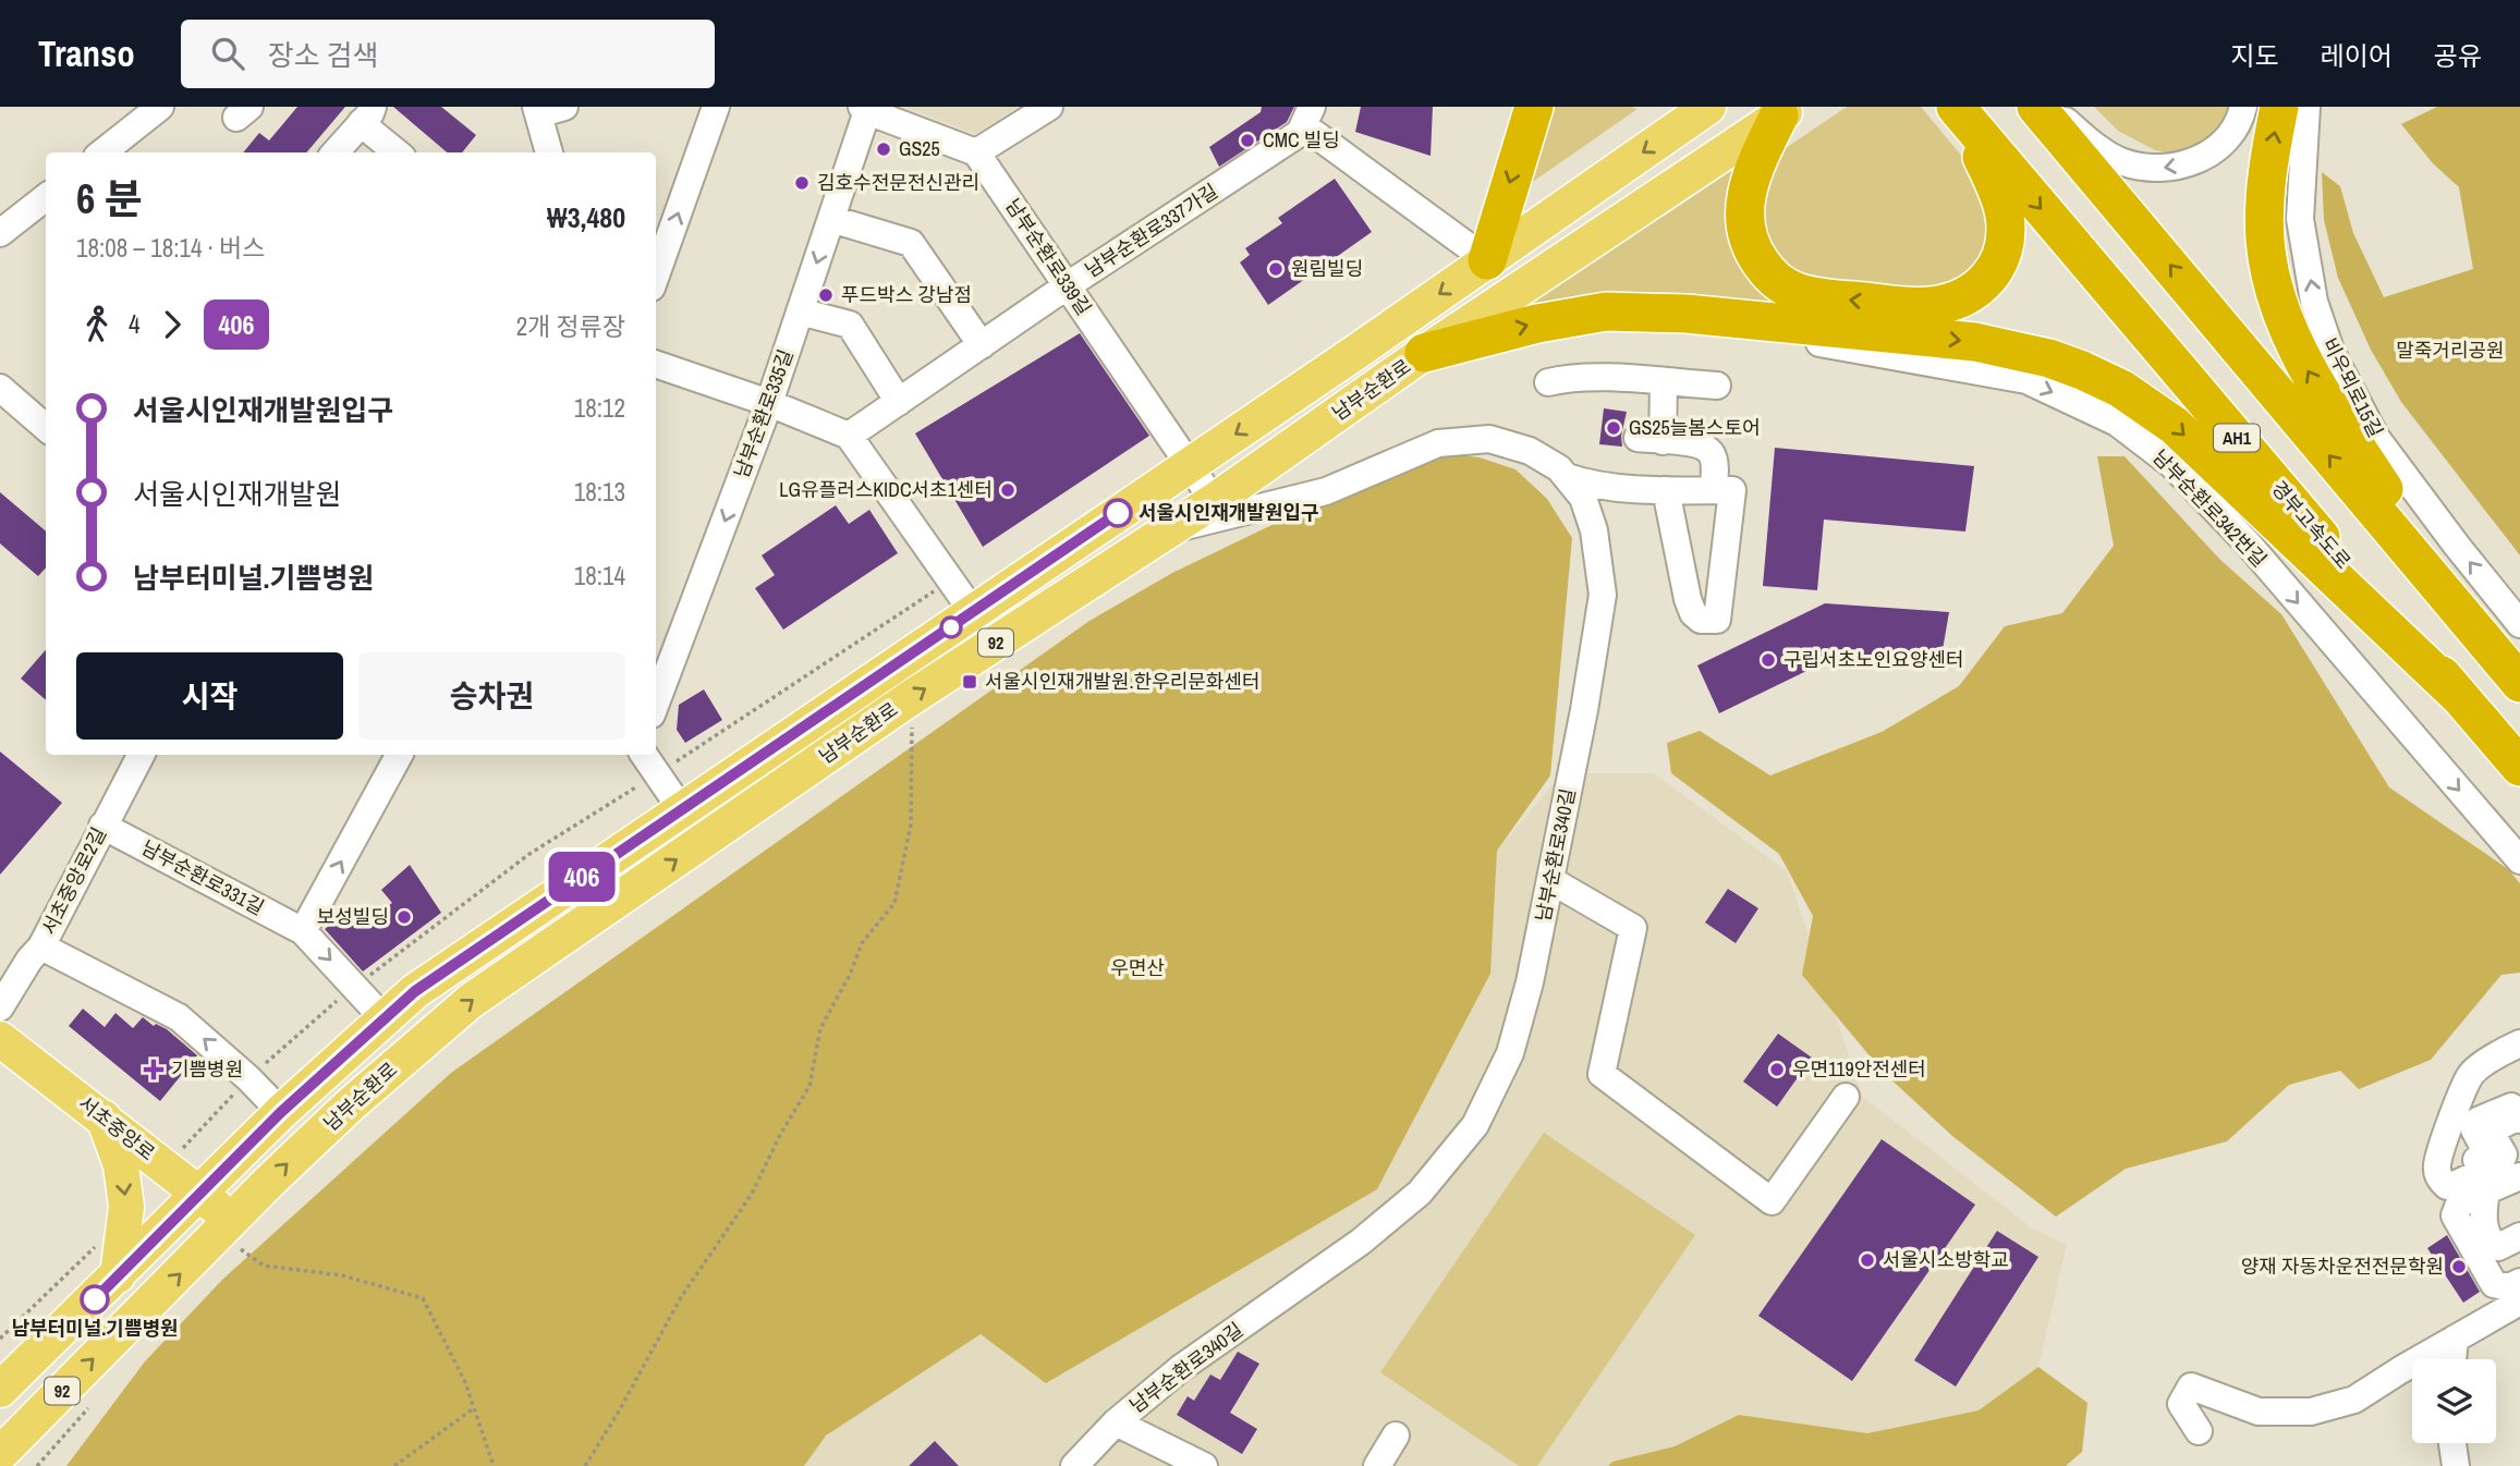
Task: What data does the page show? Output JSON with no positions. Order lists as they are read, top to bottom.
{
  "streets": {
    "highway": ["AH1", "경부고속도로"],
    "main road": ["남부순환로", "92", "서초중앙로"],
    "street": [
      "남부순환로337가길",
      "남부순환로339길",
      "비우뫼로15길",
      "남부순환로335길",
      "남부순환로342번길",
      "남부순환로340길",
      "남부순환로331길",
      "서초중앙로2길"
    ]
  },
  "crossings": [
    ["남부순환로337가길", "남부순환로339길"],
    ["남부순환로339길", "남부순환로"],
    ["남부순환로", "남부순환로340길"],
    ["남부순환로", "남부순환로331길"],
    ["남부순환로", "서초중앙로"],
    ["남부순환로331길", "서초중앙로2길"]
  ],
  "one_way": ["비우뫼로15길", "남부순환로335길", "남부순환로342번길"],
  "parks": ["말죽거리공원", "우면산"],
  "places": {
    "other": [
      "CMC 빌딩",
      "GS25",
      "김호수전문전신관리",
      "원림빌딩",
      "푸드박스 강남점",
      "GS25늘봄스토어",
      "LG유플러스KIDC서초1센터",
      "서울시인재개발원입구",
      "구립서초노인요양센터",
      "보성빌딩",
      "우면119안전센터",
      "서울시소방학교",
      "양재 자동차운전전문학원",
      "남부터미널.기쁨병원"
    ],
    "transit": ["서울시인재개발원.한우리문화센터"],
    "health": ["기쁨병원"]
  },
  "lines": ["bus line 406"],
  "page": {
    "header": "Transo",
    "search": "장소 검색",
    "nav": ["지도", "레이어", "공유"],
    "on_map": "406",
    "heading": ["6 분", "18:08 – 18:14 · 버스", "₩3,480"],
    "legs": ["4", "406", "2개 정류장"],
    "list": [
      {
        "name": "서울시인재개발원입구",
        "value": "18:12"
      },
      {
        "name": "서울시인재개발원",
        "value": "18:13"
      },
      {
        "name": "남부터미널.기쁨병원",
        "value": "18:14"
      }
    ],
    "buttons": ["시작", "승차권"]
  }
}
